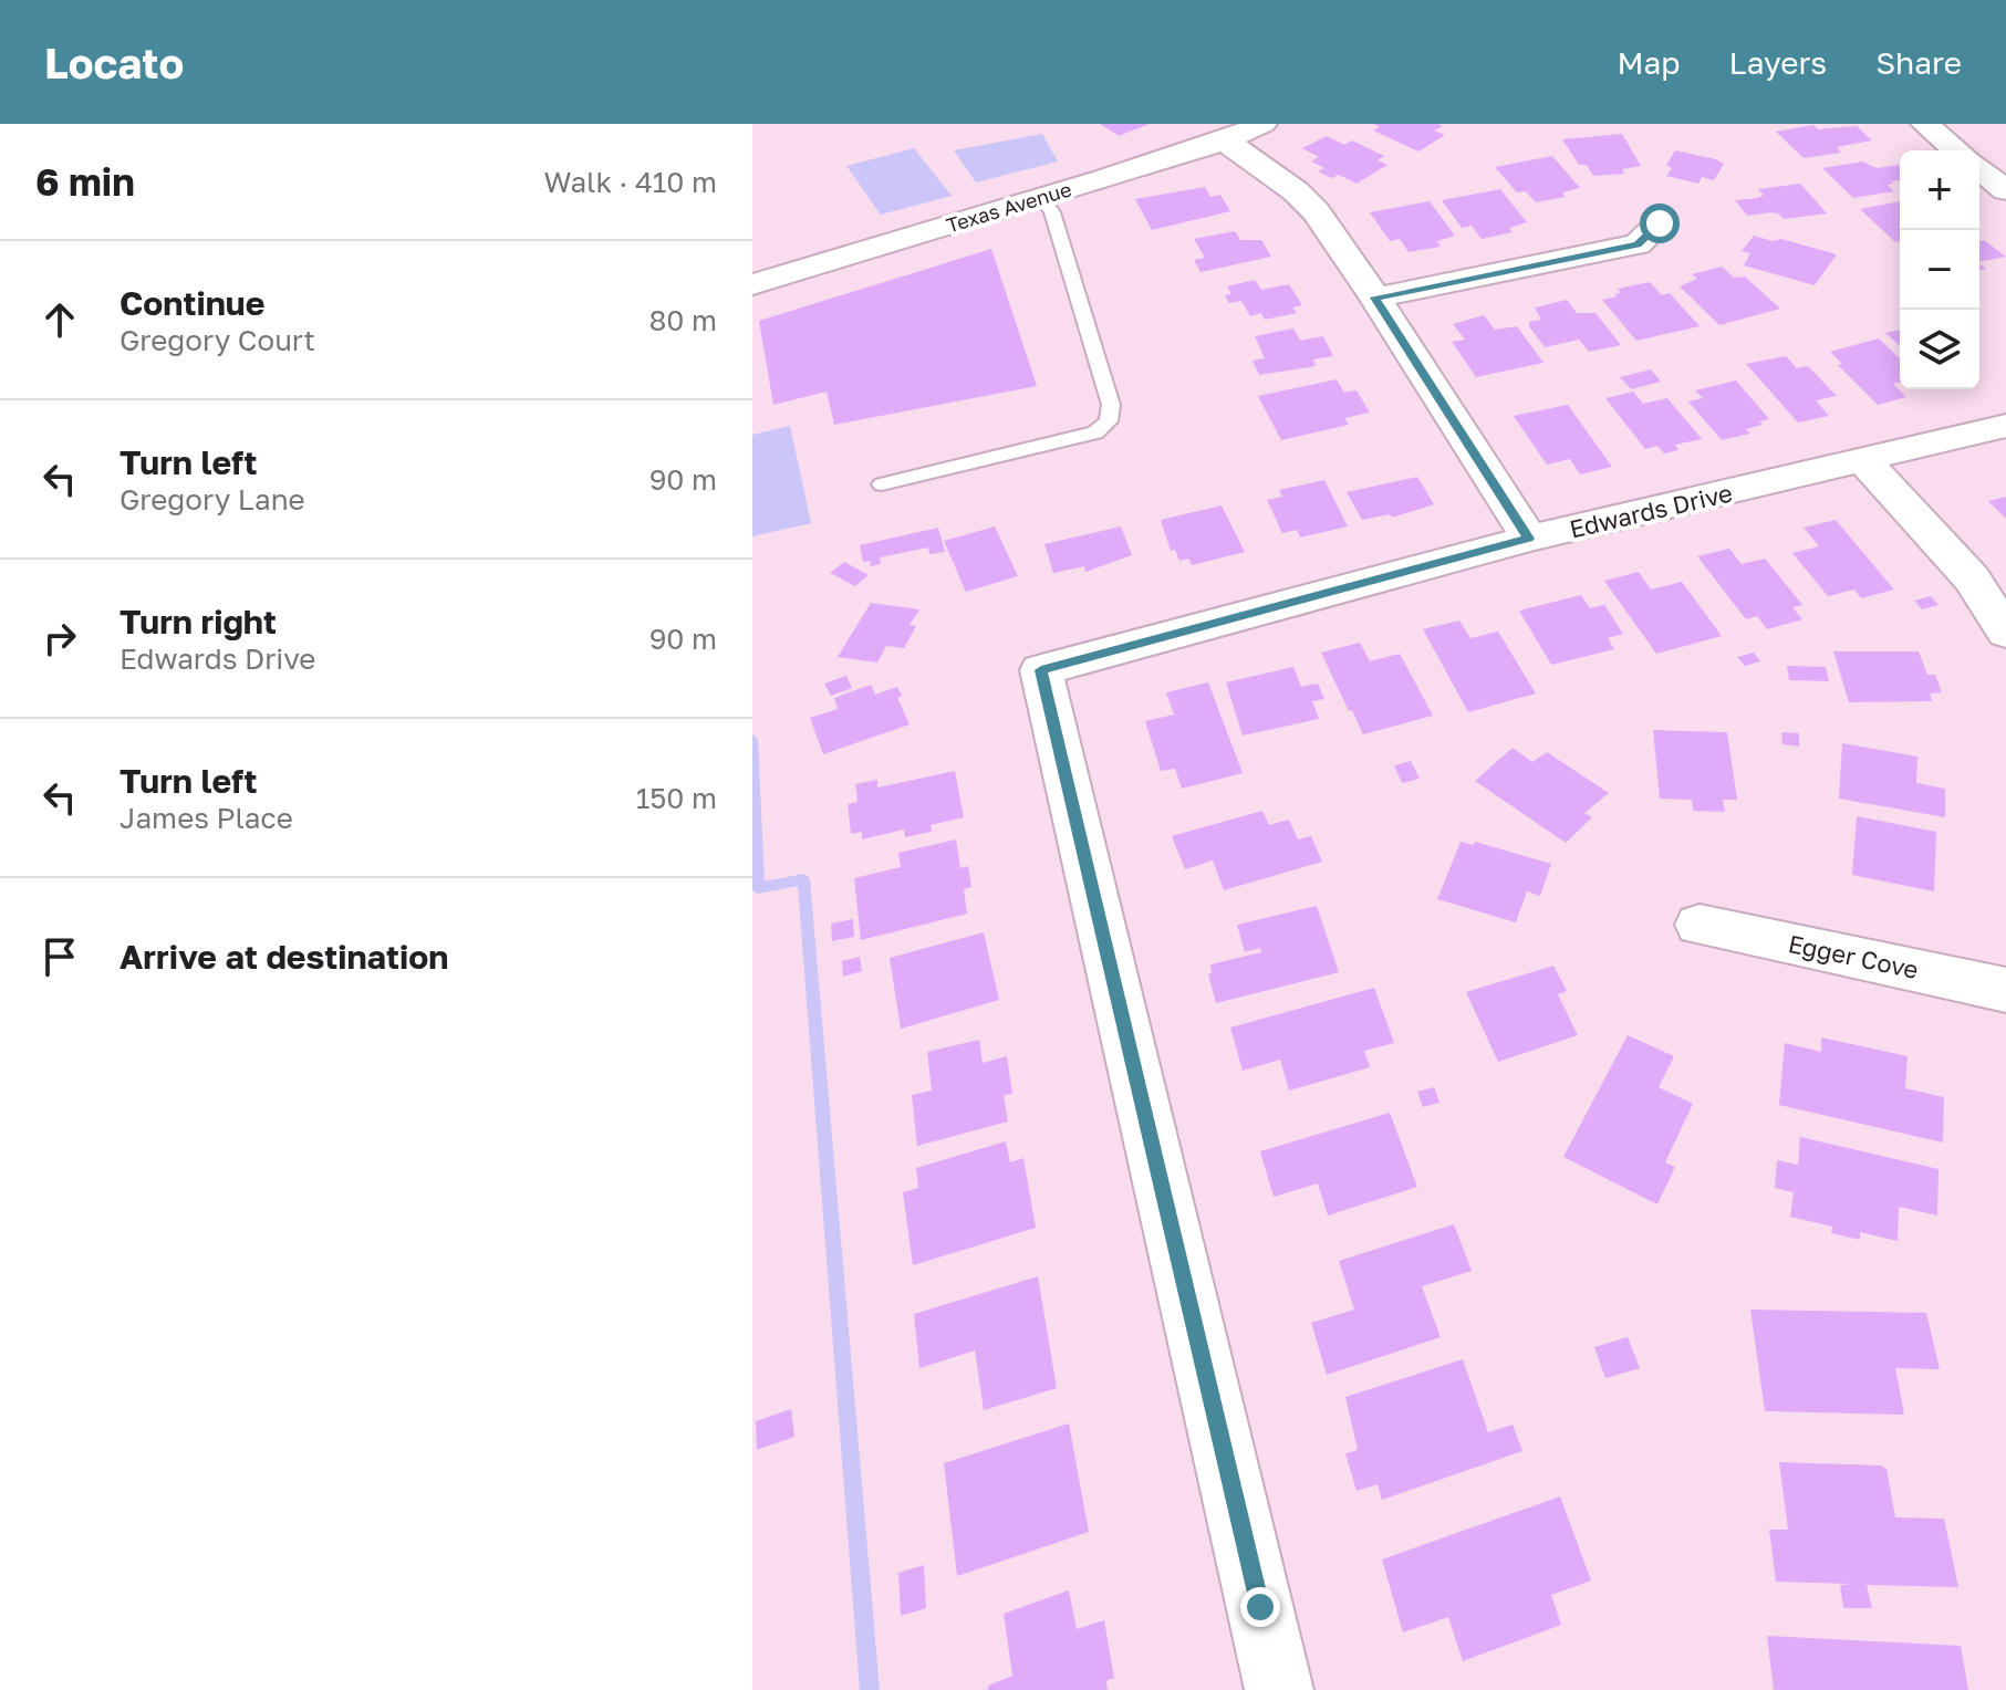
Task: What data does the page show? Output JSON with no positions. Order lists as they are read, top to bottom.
{
  "streets": {
    "street": ["Texas Avenue", "Edwards Drive", "Egger Cove"]
  },
  "page": {
    "header": "Locato",
    "nav": ["Map", "Layers", "Share"],
    "heading": ["6 min", "Walk · 410 m"],
    "map_buttons": ["+", "−"],
    "list": [
      ["Continue", "Gregory Court", "80 m"],
      ["Turn left", "Gregory Lane", "90 m"],
      ["Turn right", "Edwards Drive", "90 m"],
      ["Turn left", "James Place", "150 m"],
      "Arrive at destination"
    ]
  }
}
